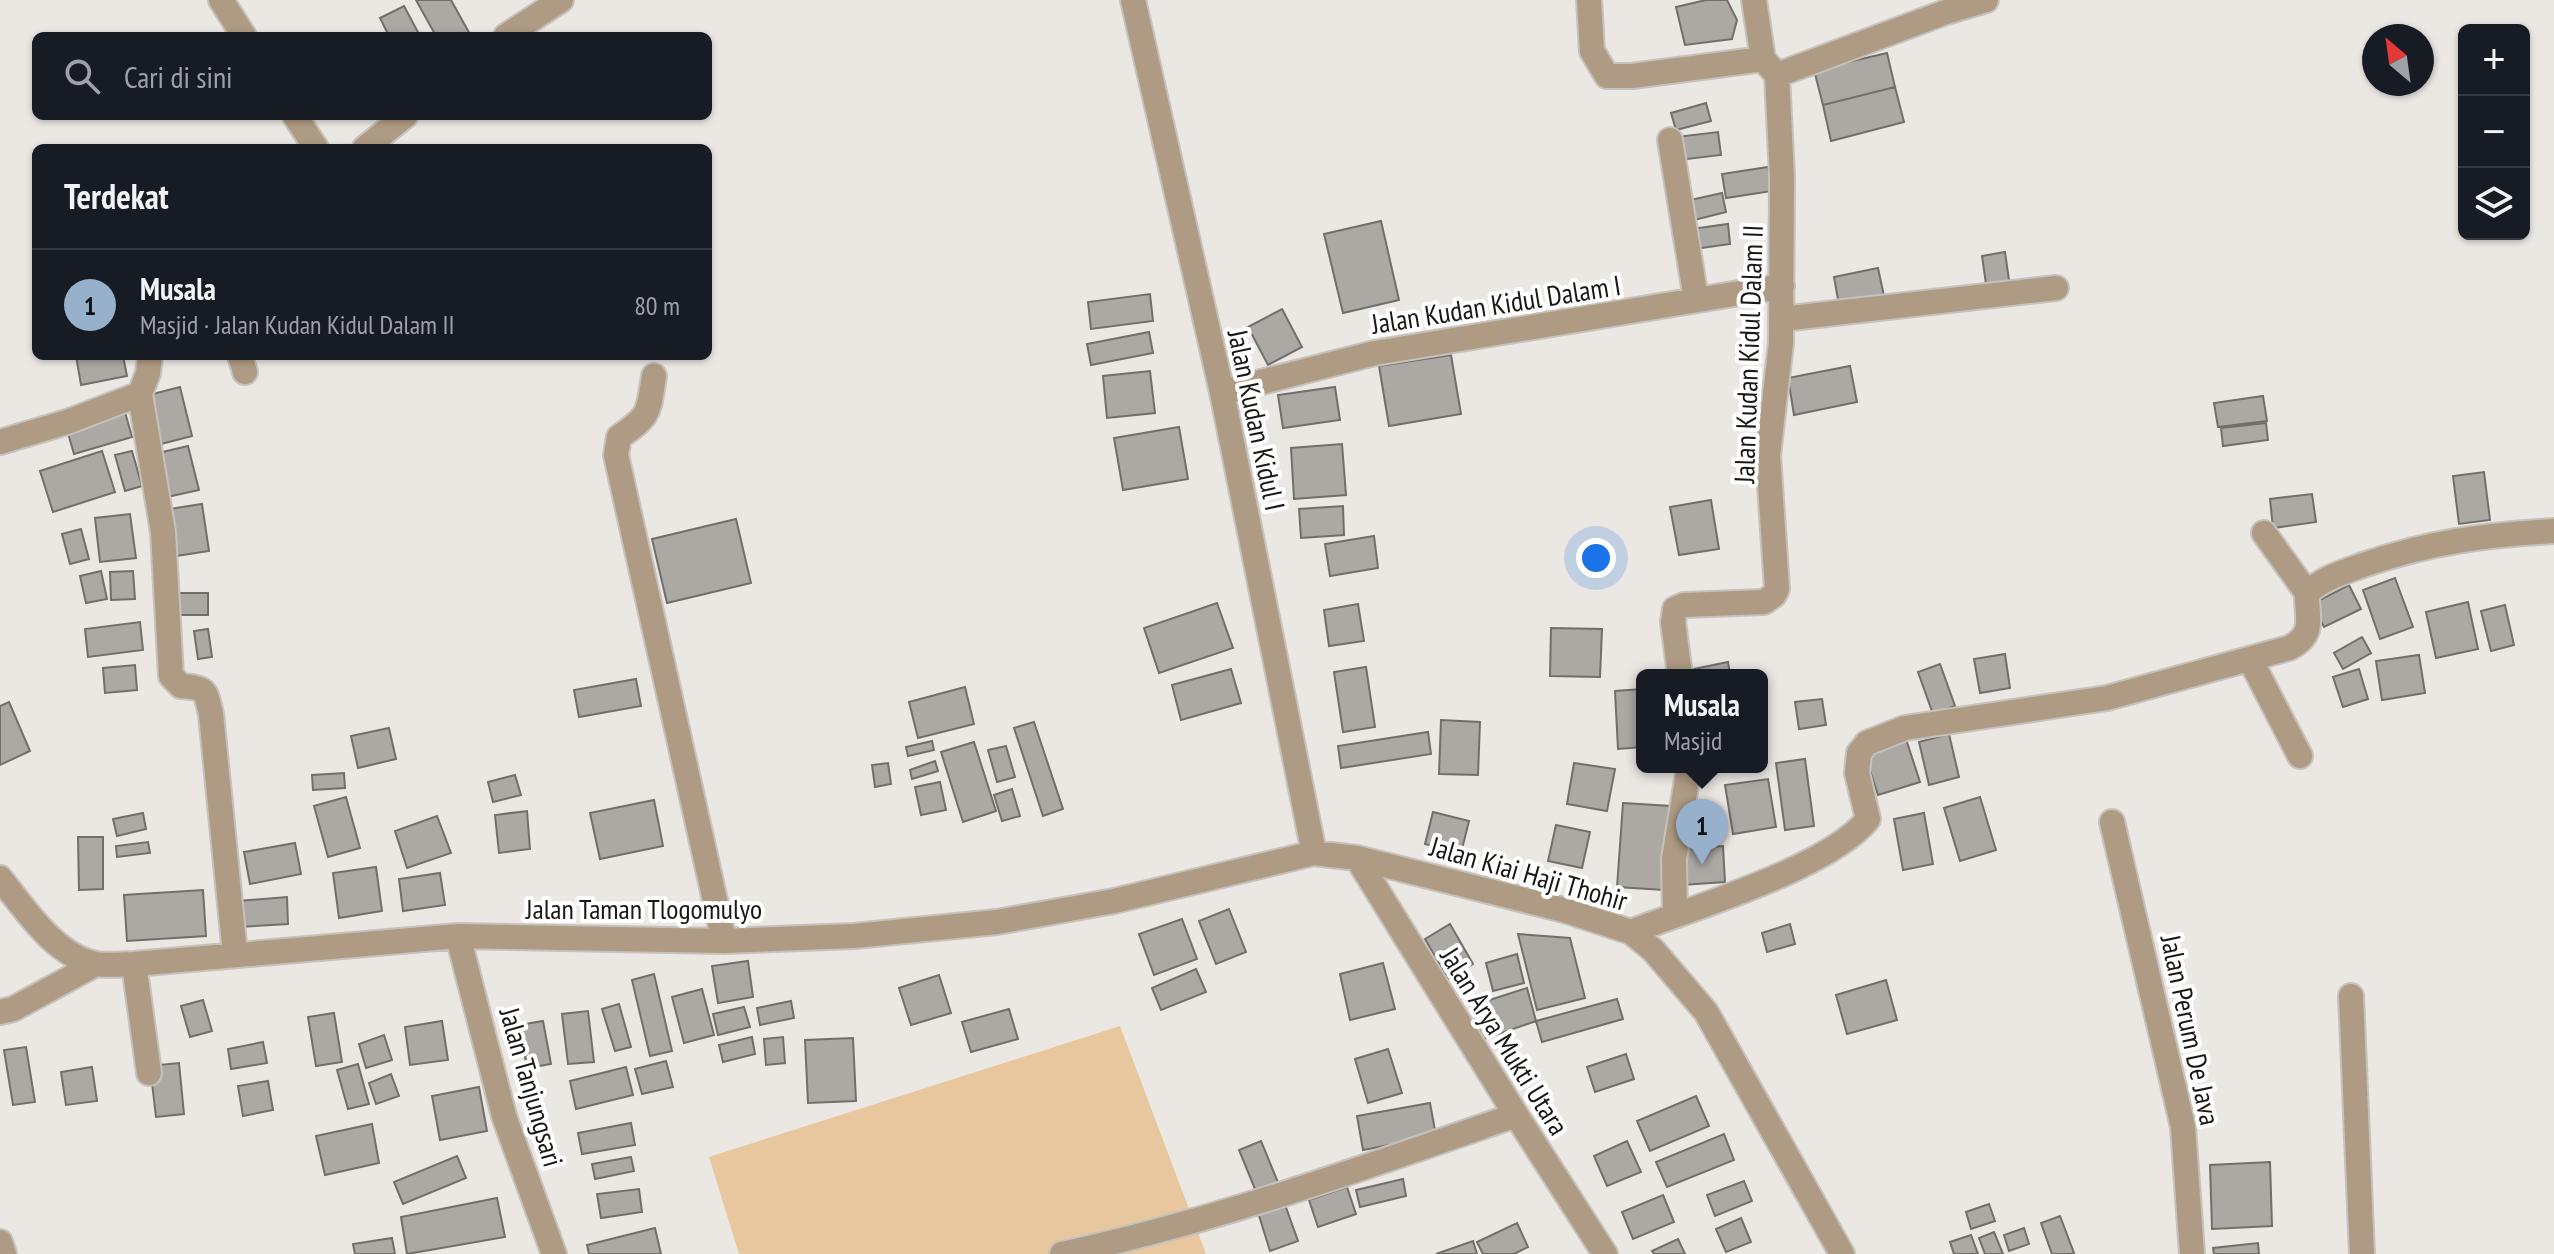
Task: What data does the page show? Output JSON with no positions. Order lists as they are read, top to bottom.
{
  "streets": {
    "street": [
      "Jalan Kudan Kidul Dalam I",
      "Jalan Kudan Kidul Dalam II",
      "Jalan Kudan Kidul I",
      "Jalan Kiai Haji Thohir",
      "Jalan Taman Tlogomulyo",
      "Jalan Perum De Java",
      "Jalan Arya Mukti Utara",
      "Jalan Tanjungsari"
    ]
  },
  "crossings": [
    ["Jalan Kudan Kidul Dalam I", "Jalan Kudan Kidul Dalam II"],
    ["Jalan Kudan Kidul Dalam I", "Jalan Kudan Kidul I"],
    ["Jalan Kudan Kidul I", "Jalan Kiai Haji Thohir"],
    ["Jalan Kudan Kidul I", "Jalan Taman Tlogomulyo"],
    ["Jalan Kiai Haji Thohir", "Jalan Taman Tlogomulyo"],
    ["Jalan Kiai Haji Thohir", "Jalan Arya Mukti Utara"],
    ["Jalan Taman Tlogomulyo", "Jalan Tanjungsari"]
  ],
  "north": "top left",
  "page": {
    "map_buttons": ["+", "−"],
    "search": "Cari di sini",
    "heading": "Terdekat",
    "list": [
      {
        "mark": "1",
        "name": "Musala",
        "note": "Masjid · Jalan Kudan Kidul Dalam II",
        "value": "80 m"
      }
    ],
    "popup": ["Musala", "Masjid"],
    "pins": "1"
  }
}
